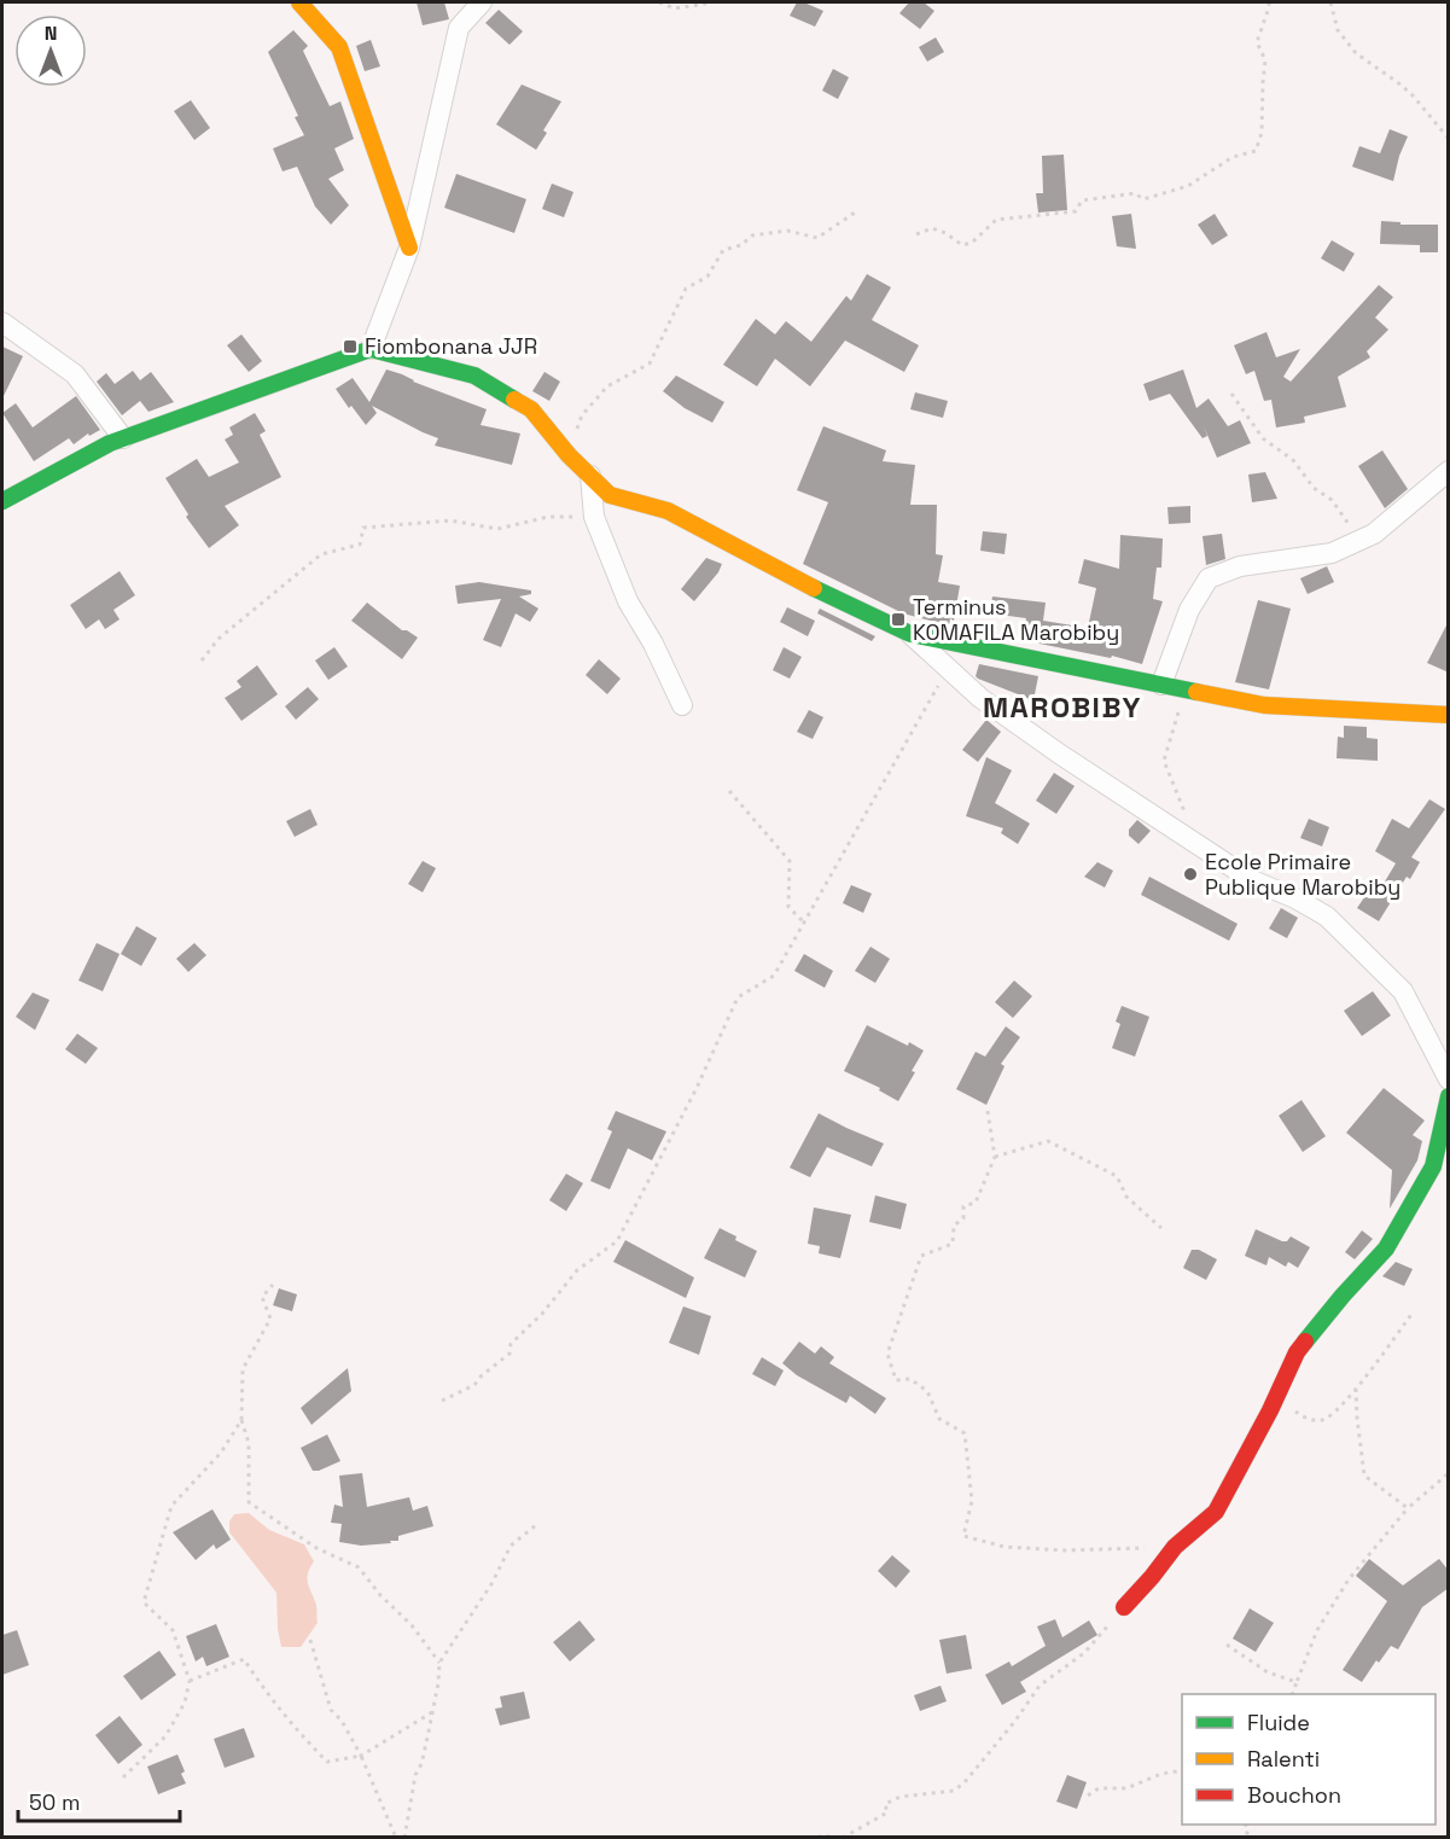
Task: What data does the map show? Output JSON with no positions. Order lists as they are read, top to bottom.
{
  "districts": ["MAROBIBY"],
  "places": {
    "transit": ["Fiombonana JJR", "Terminus KOMAFILA Marobiby"],
    "other": ["Ecole Primaire Publique Marobiby"]
  },
  "legend": ["Fluide", "Ralenti", "Bouchon"],
  "scale_bar": "50 m",
  "north": "top"
}
